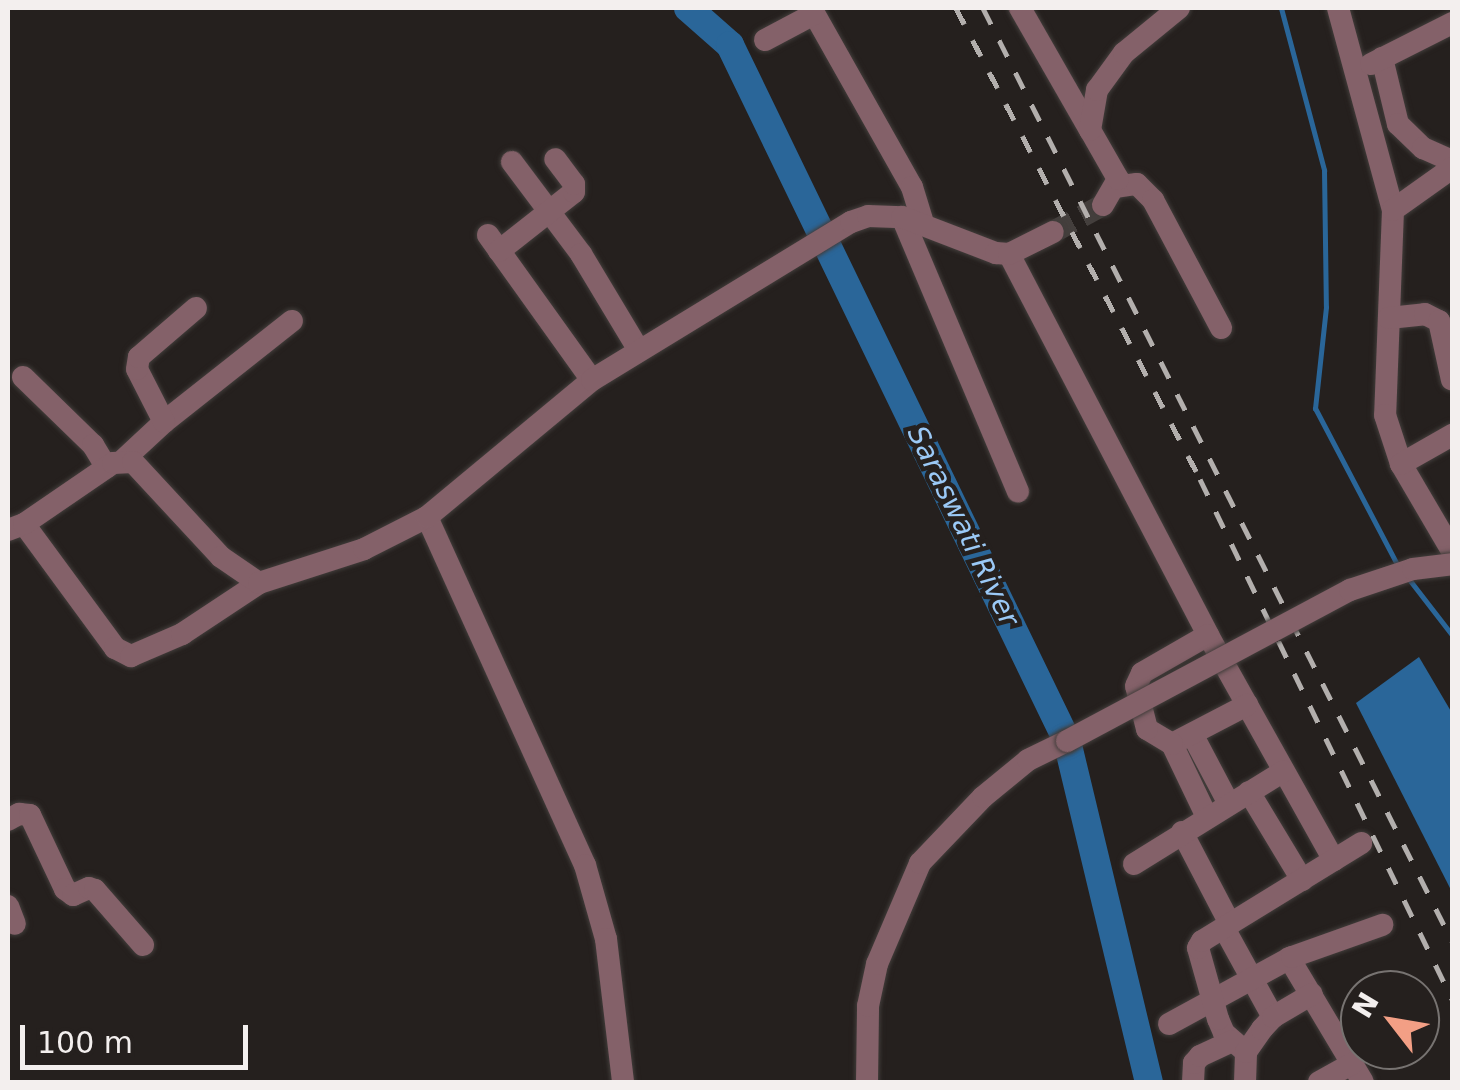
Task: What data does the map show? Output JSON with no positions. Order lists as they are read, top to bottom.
{
  "water": ["Saraswati River"],
  "scale_bar": "100 m",
  "north": "top left"
}
